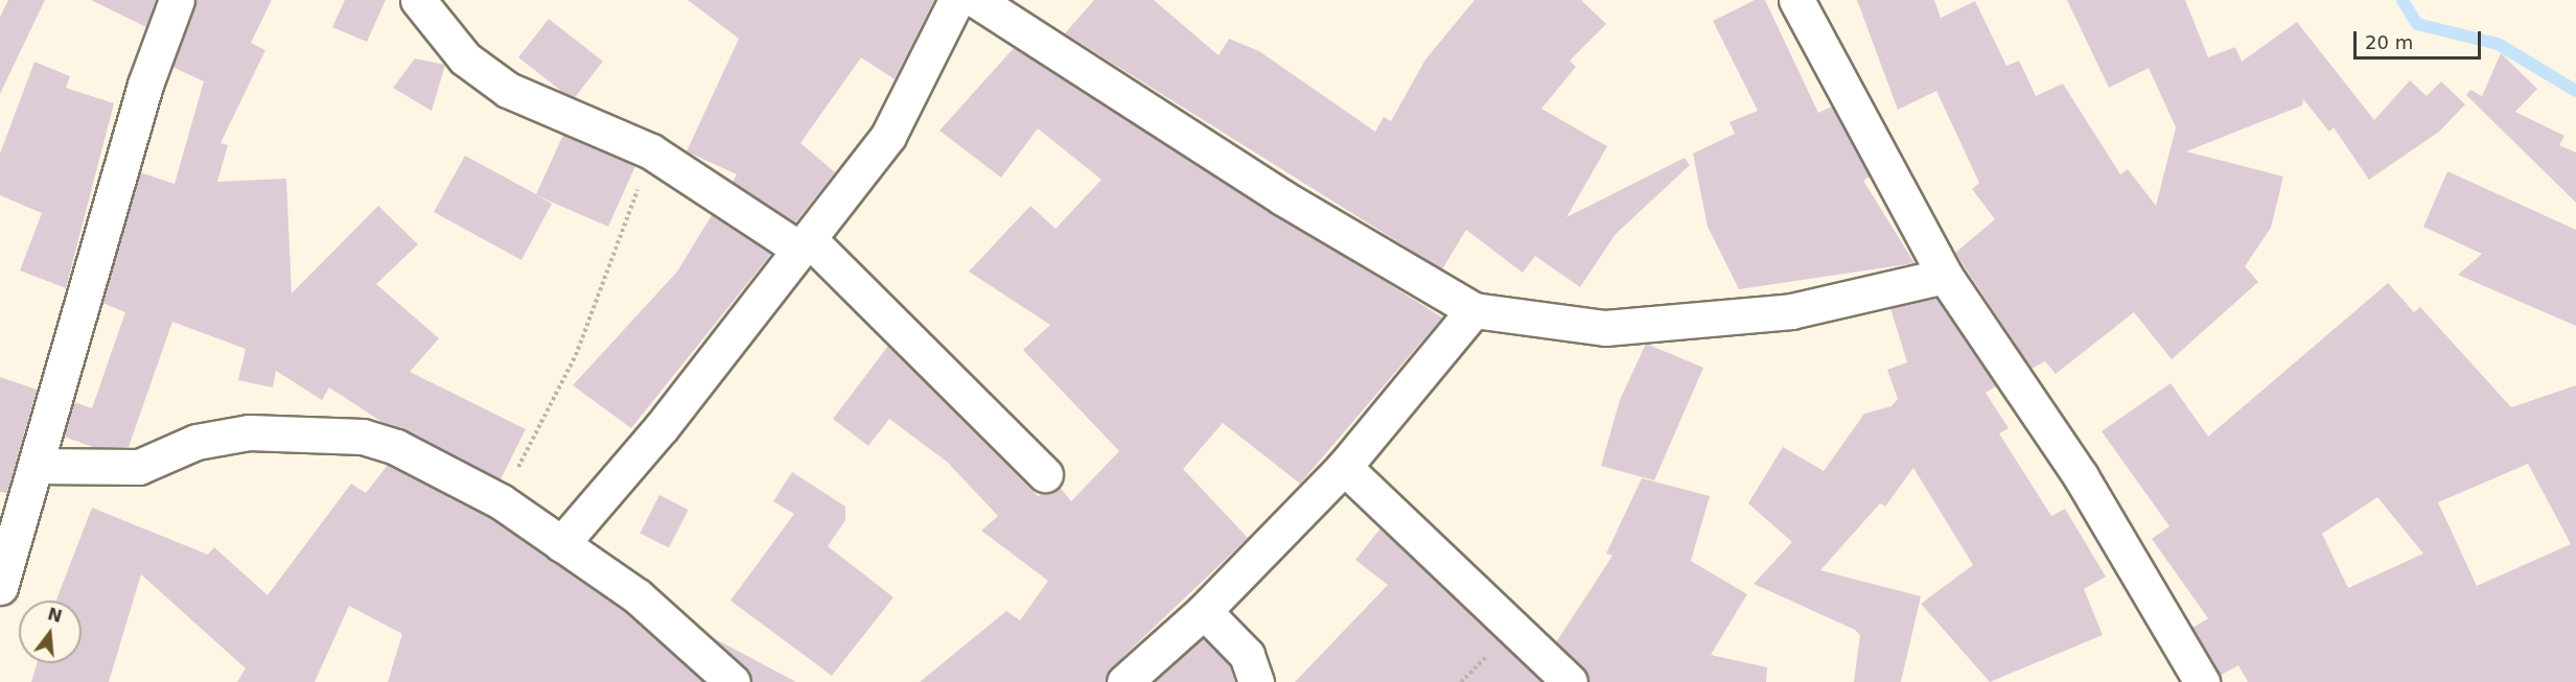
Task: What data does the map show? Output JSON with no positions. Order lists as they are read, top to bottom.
{
  "scale_bar": "20 m",
  "north": "top"
}
